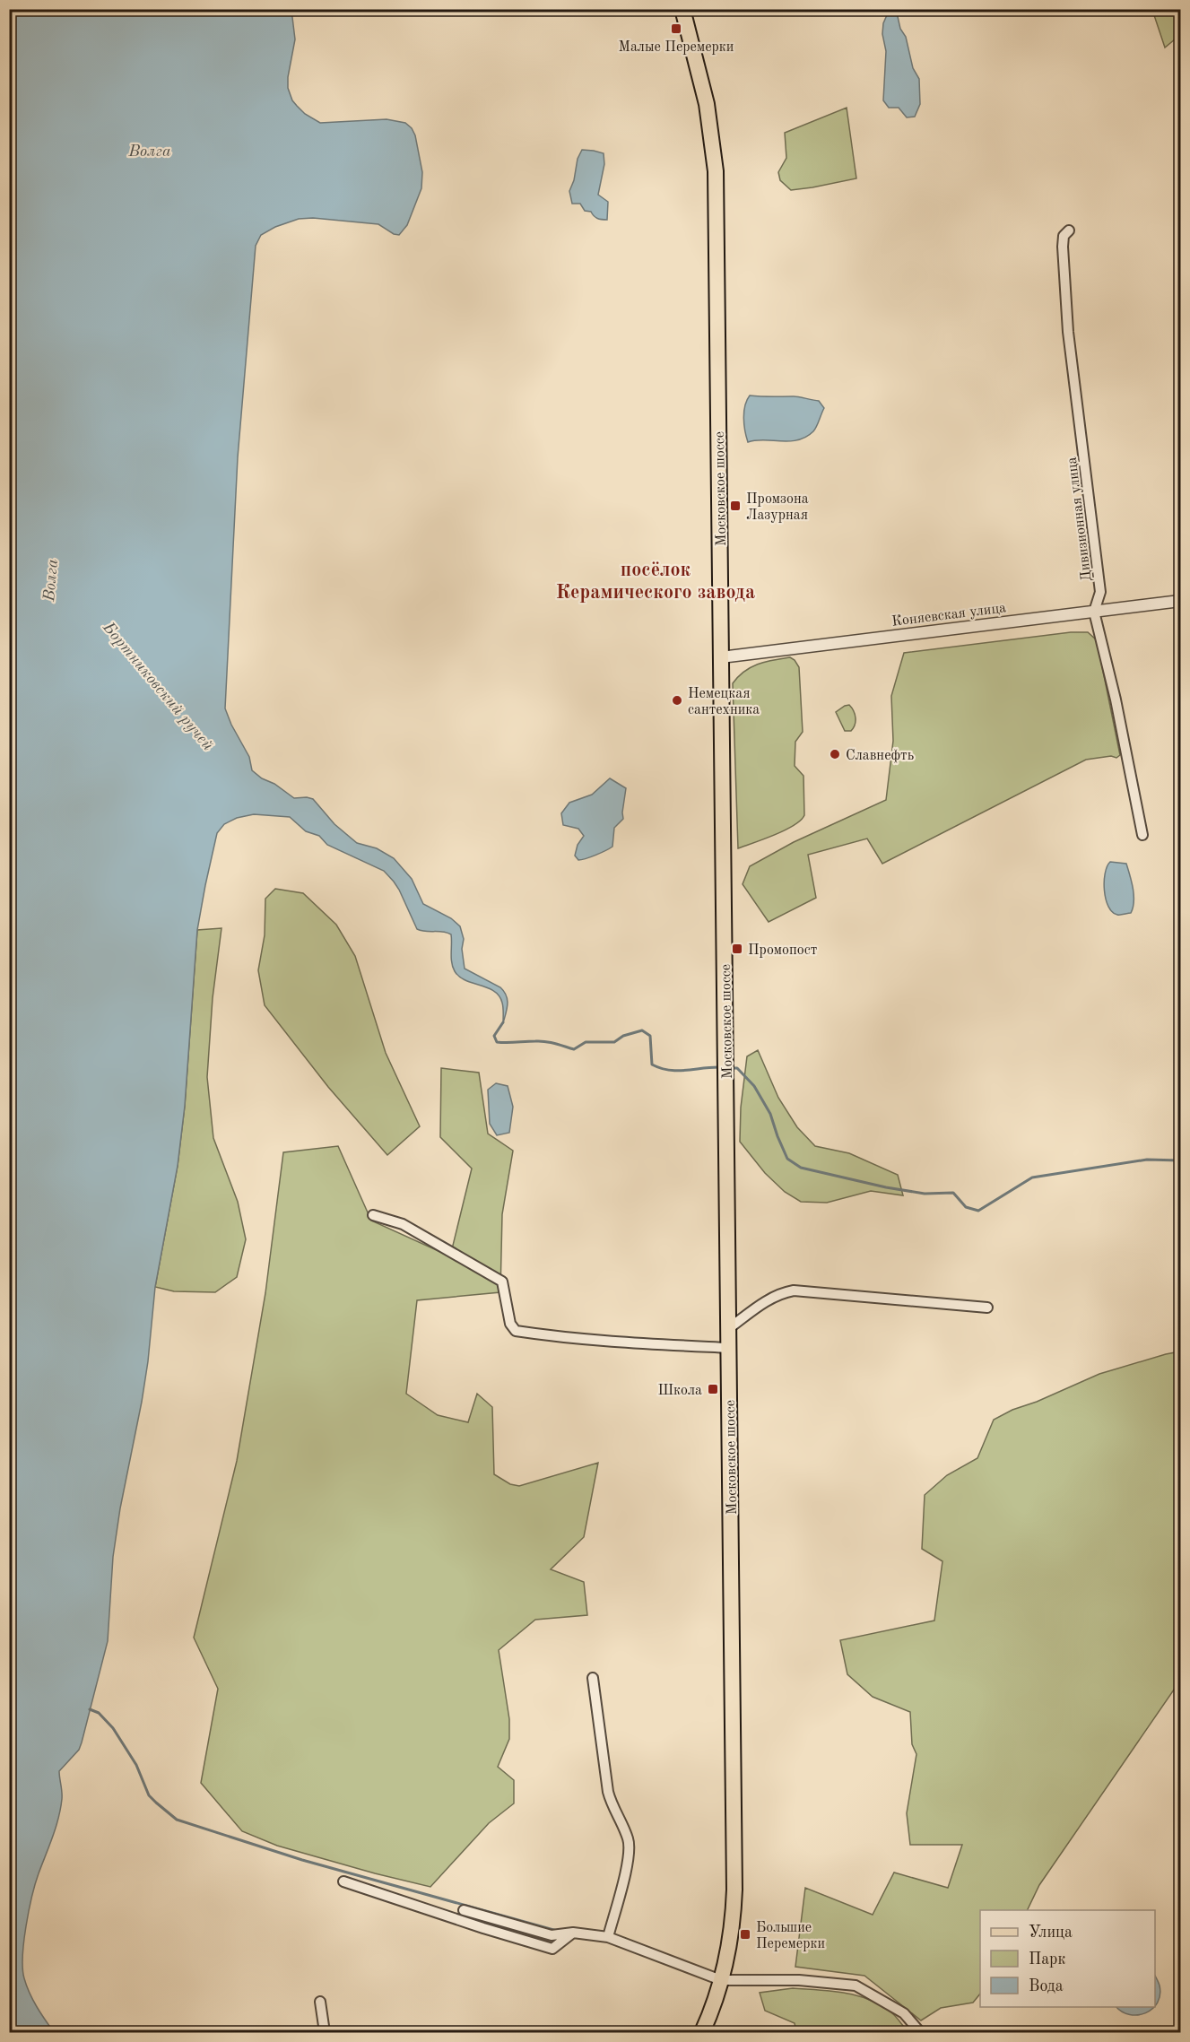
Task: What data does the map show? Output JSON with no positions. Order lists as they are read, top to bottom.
{
  "streets": {
    "main road": ["Московское шоссе"],
    "street": ["Дивизионная улица", "Коняевская улица"]
  },
  "crossings": [
    ["Московское шоссе", "Коняевская улица"],
    ["Дивизионная улица", "Коняевская улица"]
  ],
  "districts": ["посёлок Керамического завода"],
  "water": ["Волга", "Бортниковский ручей"],
  "places": {
    "transit": [
      "Малые Перемерки",
      "Промзона Лазурная",
      "Промопост",
      "Школа",
      "Большие Перемерки"
    ],
    "other": ["Немецкая сантехника", "Славнефть"]
  },
  "legend": ["Улица", "Парк", "Вода"]
}
